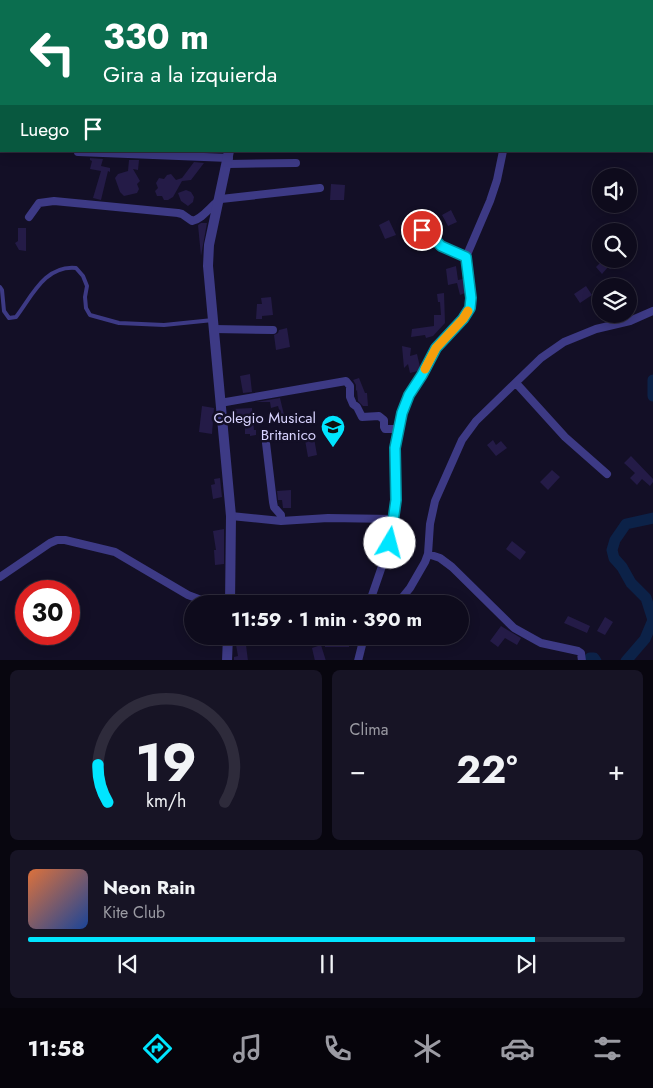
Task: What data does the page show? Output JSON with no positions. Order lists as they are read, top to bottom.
{
  "places": {
    "school or university": ["Colegio Musical Britanico"]
  },
  "page": {
    "turn": ["330 m", "Gira a la izquierda"],
    "then": "Luego",
    "limit": "30",
    "trip": "11:59 · 1 min · 390 m",
    "tile": "Clima",
    "heat": ["−", "22°", "+"],
    "song": ["Neon Rain", "Kite Club"],
    "tabs": "11:58",
    "gauge": ["19", "km/h"]
  }
}
